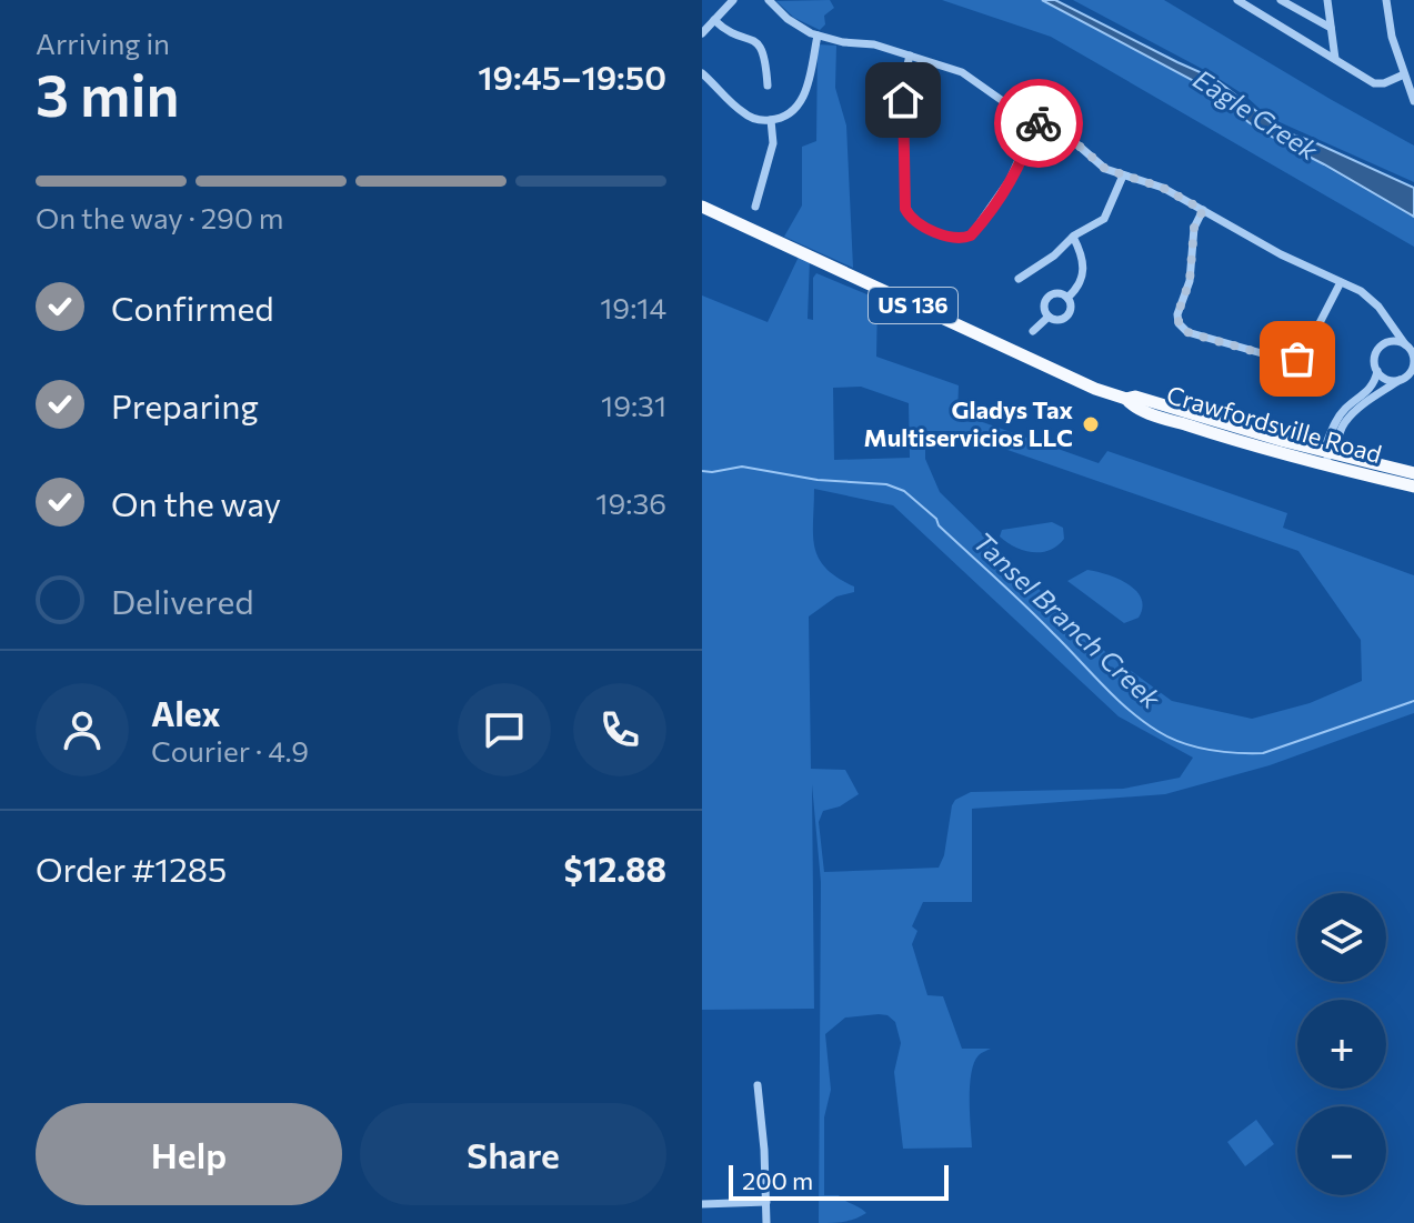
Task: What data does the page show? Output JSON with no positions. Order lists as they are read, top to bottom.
{
  "streets": {
    "main road": ["US 136", "Crawfordsville Road"]
  },
  "water": ["Eagle Creek", "Tansel Branch Creek"],
  "places": ["Gladys Tax Multiservicios LLC"],
  "scale_bar": "200 m",
  "page": {
    "heading": ["3 min", "Arriving in", "19:45–19:50"],
    "panel": [
      "Alex",
      "Courier · 4.9",
      "Order #1285",
      "$12.88"
    ],
    "bar": "On the way · 290 m",
    "list": [
      ["Confirmed", "19:14"],
      ["Preparing", "19:31"],
      ["On the way", "19:36"],
      "Delivered"
    ],
    "map_buttons": ["+", "−"],
    "buttons": ["Help", "Share"],
    "scale": "200 m"
  }
}
